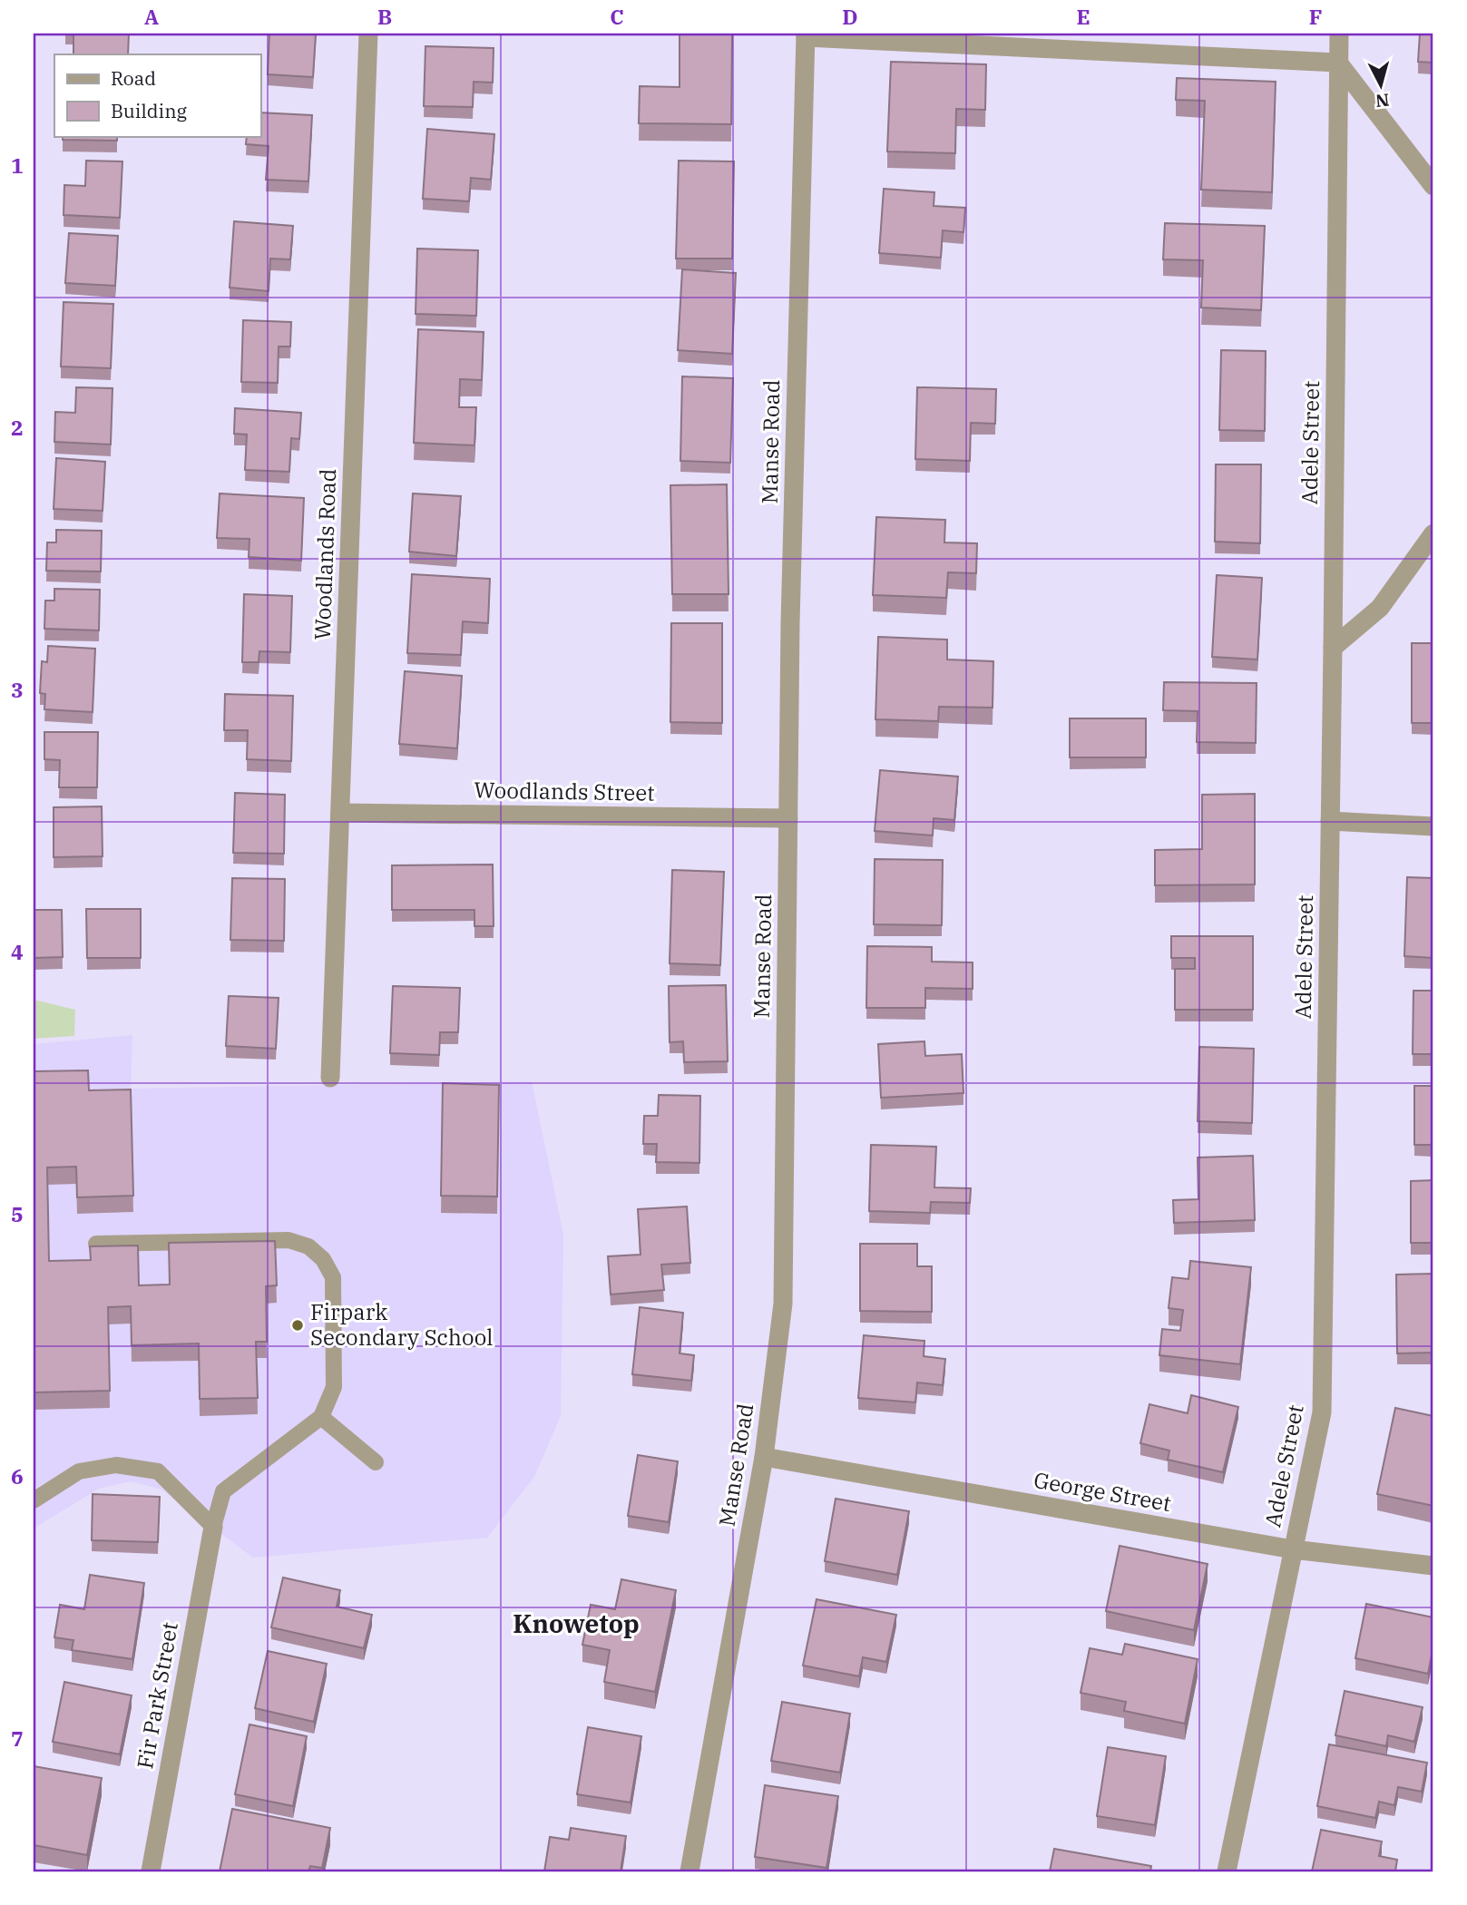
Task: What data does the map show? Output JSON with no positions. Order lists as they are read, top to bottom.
{
  "streets": {
    "street": [
      "Manse Road",
      "Adele Street",
      "Woodlands Road",
      "Woodlands Street",
      "George Street",
      "Fir Park Street"
    ]
  },
  "crossings": [
    ["Manse Road", "Woodlands Street"],
    ["Manse Road", "George Street"],
    ["Adele Street", "George Street"],
    ["Woodlands Road", "Woodlands Street"]
  ],
  "districts": ["Knowetop"],
  "places": ["Firpark Secondary School"],
  "legend": ["Road", "Building"],
  "north": "bottom",
  "grid": {
    "columns": [
      "A",
      "B",
      "C",
      "D",
      "E",
      "F"
    ],
    "rows": [
      "1",
      "2",
      "3",
      "4",
      "5",
      "6",
      "7"
    ]
  }
}
